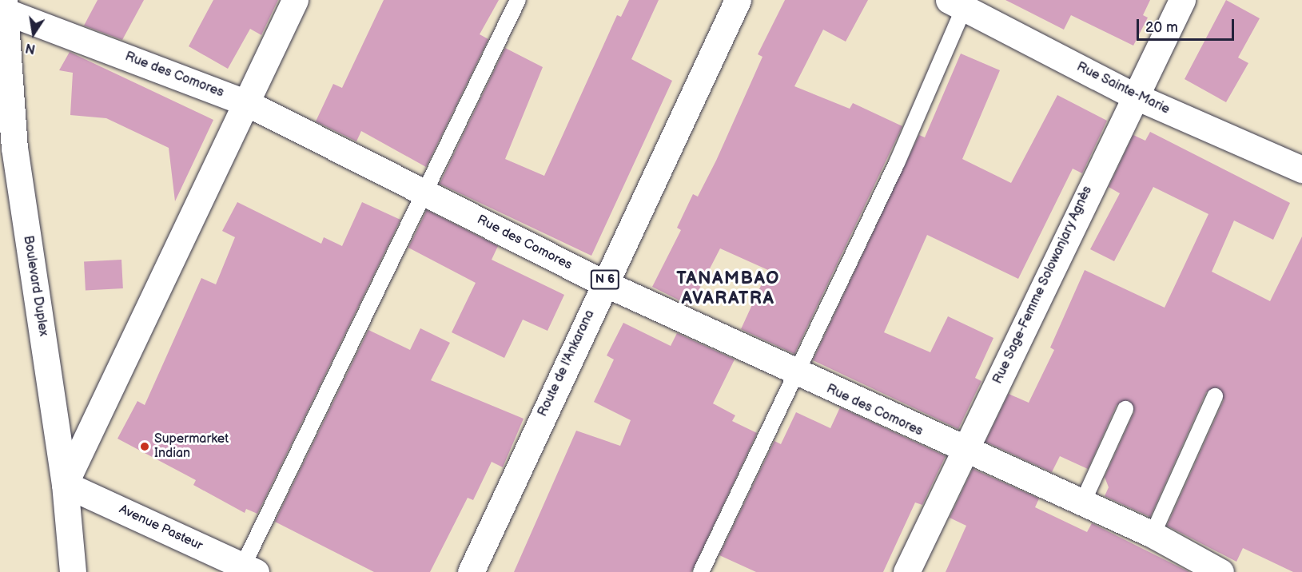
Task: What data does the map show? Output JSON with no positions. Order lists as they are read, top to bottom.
{
  "streets": {
    "street": [
      "Rue des Comores",
      "Rue Sainte-Marie",
      "N 6",
      "Rue Sage-Femme Solowanjary Agnès",
      "Boulevard Duplex",
      "Route de l'Ankarana",
      "Avenue Pasteur"
    ]
  },
  "crossings": [
    ["Rue des Comores", "Rue Sage-Femme Solowanjary Agnès"],
    ["Rue des Comores", "Boulevard Duplex"],
    ["Rue des Comores", "Route de l'Ankarana"],
    ["Rue Sainte-Marie", "Rue Sage-Femme Solowanjary Agnès"],
    ["Boulevard Duplex", "Avenue Pasteur"]
  ],
  "districts": ["TANAMBAO AVARATRA"],
  "places": ["Supermarket Indian"],
  "scale_bar": "20 m",
  "north": "bottom"
}
